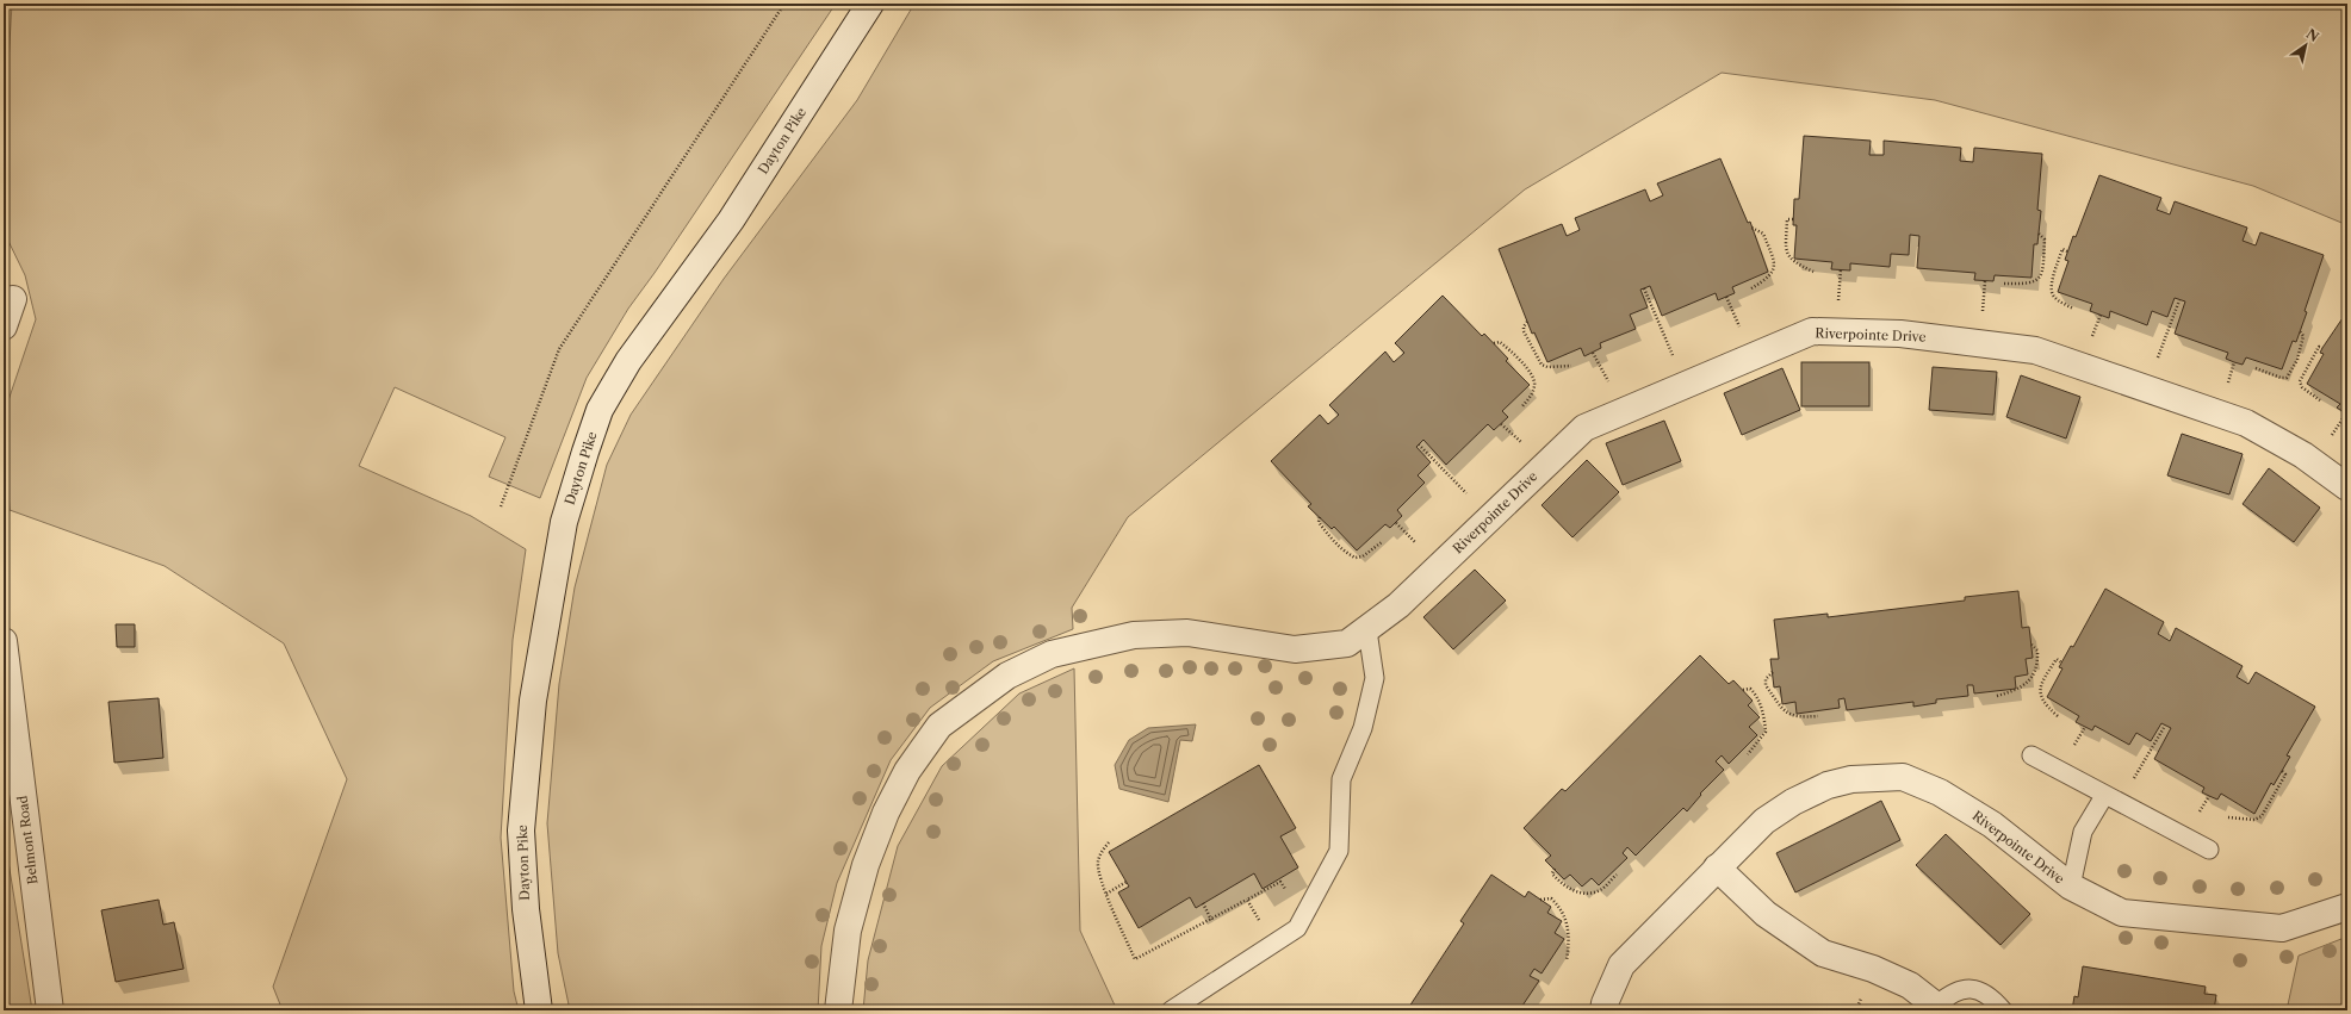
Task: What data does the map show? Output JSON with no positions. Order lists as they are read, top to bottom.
{
  "streets": {
    "street": ["Dayton Pike", "Riverpointe Drive", "Belmont Road"]
  },
  "north": "top right"
}
